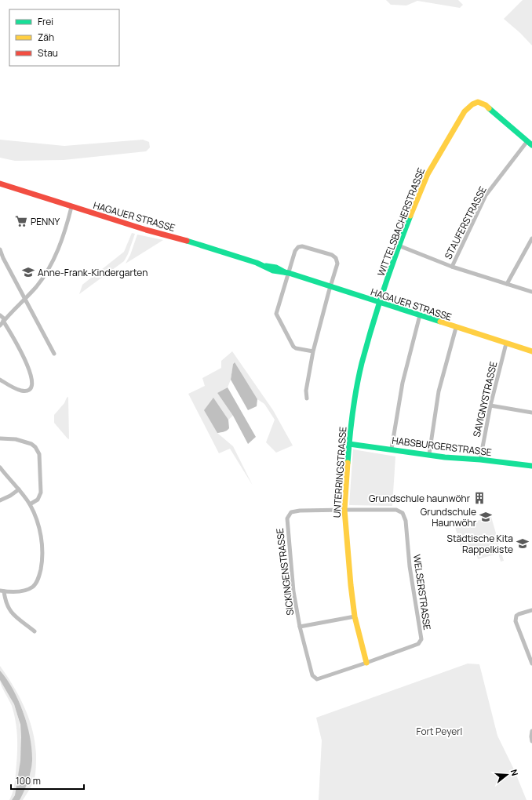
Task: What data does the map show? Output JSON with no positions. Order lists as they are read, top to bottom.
{
  "streets": {
    "street": [
      "HAGAUER STRASSE",
      "WITTELSBACHERSTRASSE",
      "STAUFERSTRASSE",
      "SAVIGNYSTRASSE",
      "HABSBURGERSTRASSE",
      "UNTERRINGSTRASSE",
      "SICKINGENSTRASSE",
      "WELSERSTRASSE"
    ]
  },
  "crossings": [
    ["HAGAUER STRASSE", "WITTELSBACHERSTRASSE"],
    ["HAGAUER STRASSE", "SAVIGNYSTRASSE"],
    ["HAGAUER STRASSE", "UNTERRINGSTRASSE"],
    ["WITTELSBACHERSTRASSE", "STAUFERSTRASSE"],
    ["WITTELSBACHERSTRASSE", "UNTERRINGSTRASSE"],
    ["SAVIGNYSTRASSE", "HABSBURGERSTRASSE"],
    ["HABSBURGERSTRASSE", "UNTERRINGSTRASSE"],
    ["UNTERRINGSTRASSE", "SICKINGENSTRASSE"],
    ["UNTERRINGSTRASSE", "WELSERSTRASSE"],
    ["SICKINGENSTRASSE", "WELSERSTRASSE"]
  ],
  "parks": ["Fort Peyerl"],
  "places": {
    "supermarket": ["PENNY"],
    "school or university": ["Anne-Frank-Kindergarten", "Grundschule Haunwöhr", "Städtische Kita Rappelkiste"],
    "building": ["Grundschule haunwöhr"]
  },
  "legend": ["Frei", "Zäh", "Stau"],
  "scale_bar": "100 m",
  "north": "right"
}
